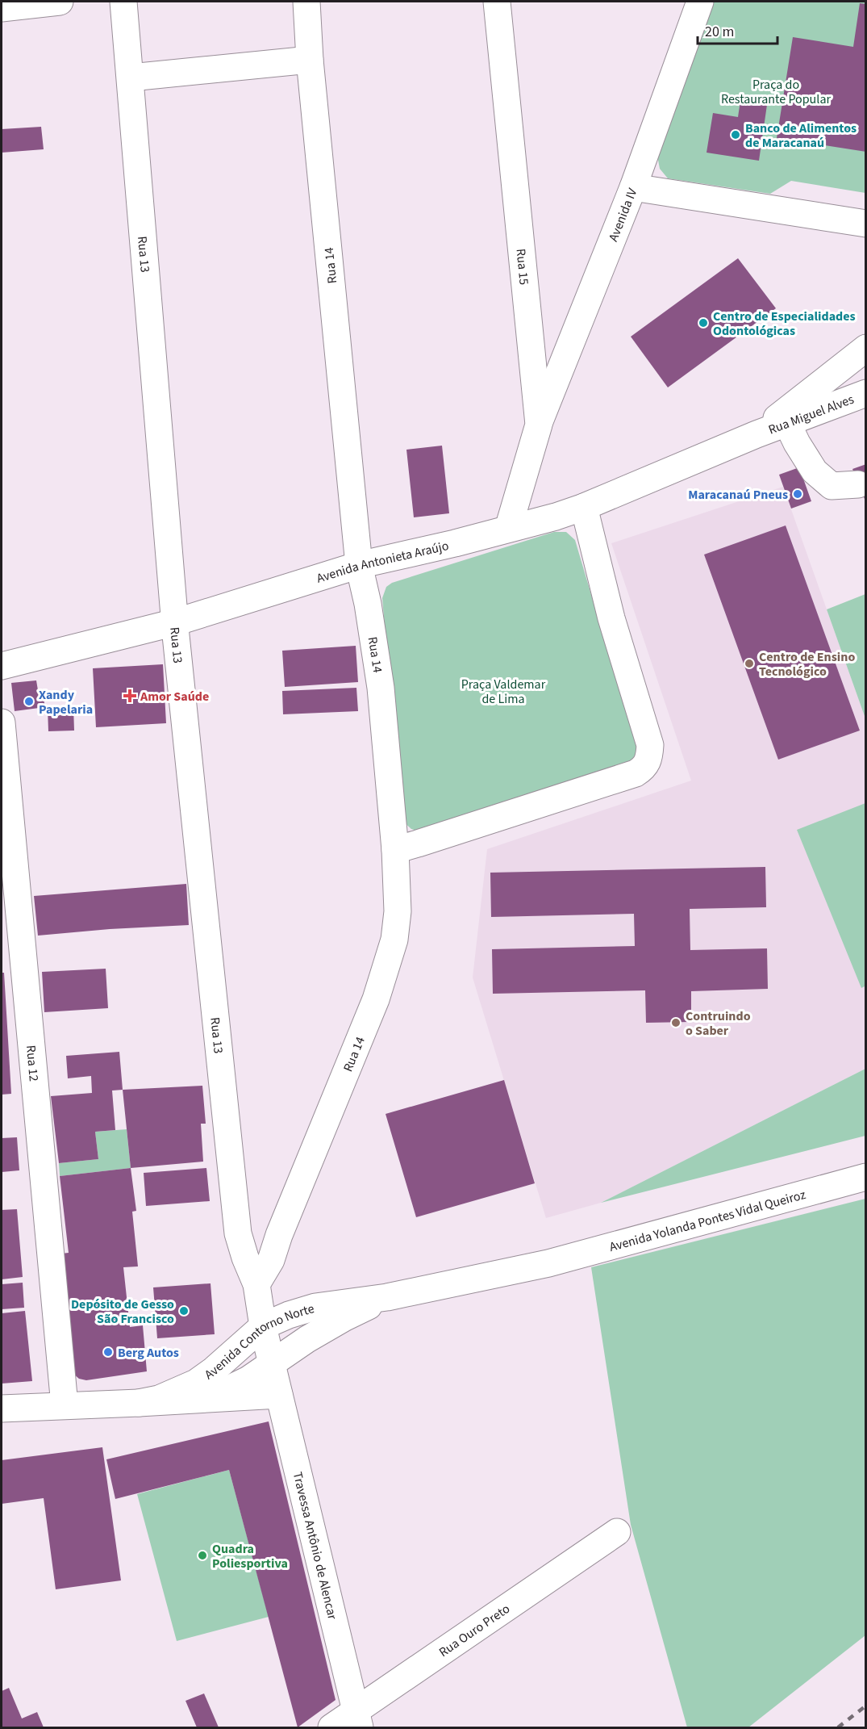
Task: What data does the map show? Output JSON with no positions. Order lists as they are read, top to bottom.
{
  "streets": {
    "street": [
      "Avenida IV",
      "Rua 13",
      "Rua 14",
      "Rua 15",
      "Rua Miguel Alves",
      "Avenida Antonieta Araújo",
      "Rua 12",
      "Avenida Yolanda Pontes Vidal Queiroz",
      "Avenida Contorno Norte",
      "Travessa Antônio de Alencar",
      "Rua Ouro Preto"
    ]
  },
  "crossings": [
    ["Avenida IV", "Rua 15"],
    ["Rua 13", "Rua 14"],
    ["Rua 13", "Avenida Antonieta Araújo"],
    ["Rua 13", "Avenida Contorno Norte"],
    ["Rua 13", "Travessa Antônio de Alencar"],
    ["Rua 14", "Avenida Antonieta Araújo"],
    ["Rua 15", "Avenida Antonieta Araújo"],
    ["Rua Miguel Alves", "Avenida Antonieta Araújo"],
    ["Avenida Yolanda Pontes Vidal Queiroz", "Avenida Contorno Norte"],
    ["Avenida Contorno Norte", "Travessa Antônio de Alencar"],
    ["Travessa Antônio de Alencar", "Rua Ouro Preto"]
  ],
  "parks": ["Praça do Restaurante Popular", "Praça Valdemar de Lima"],
  "places": {
    "other": [
      "Banco de Alimentos de Maracanaú",
      "Centro de Especialidades Odontológicas",
      "Maracanaú Pneus",
      "Centro de Ensino Tecnológico",
      "Xandy Papelaria",
      "Contruindo o Saber",
      "Depósito de Gesso São Francisco",
      "Berg Autos",
      "Quadra Poliesportiva"
    ],
    "health": ["Amor Saúde"]
  },
  "scale_bar": "20 m"
}
